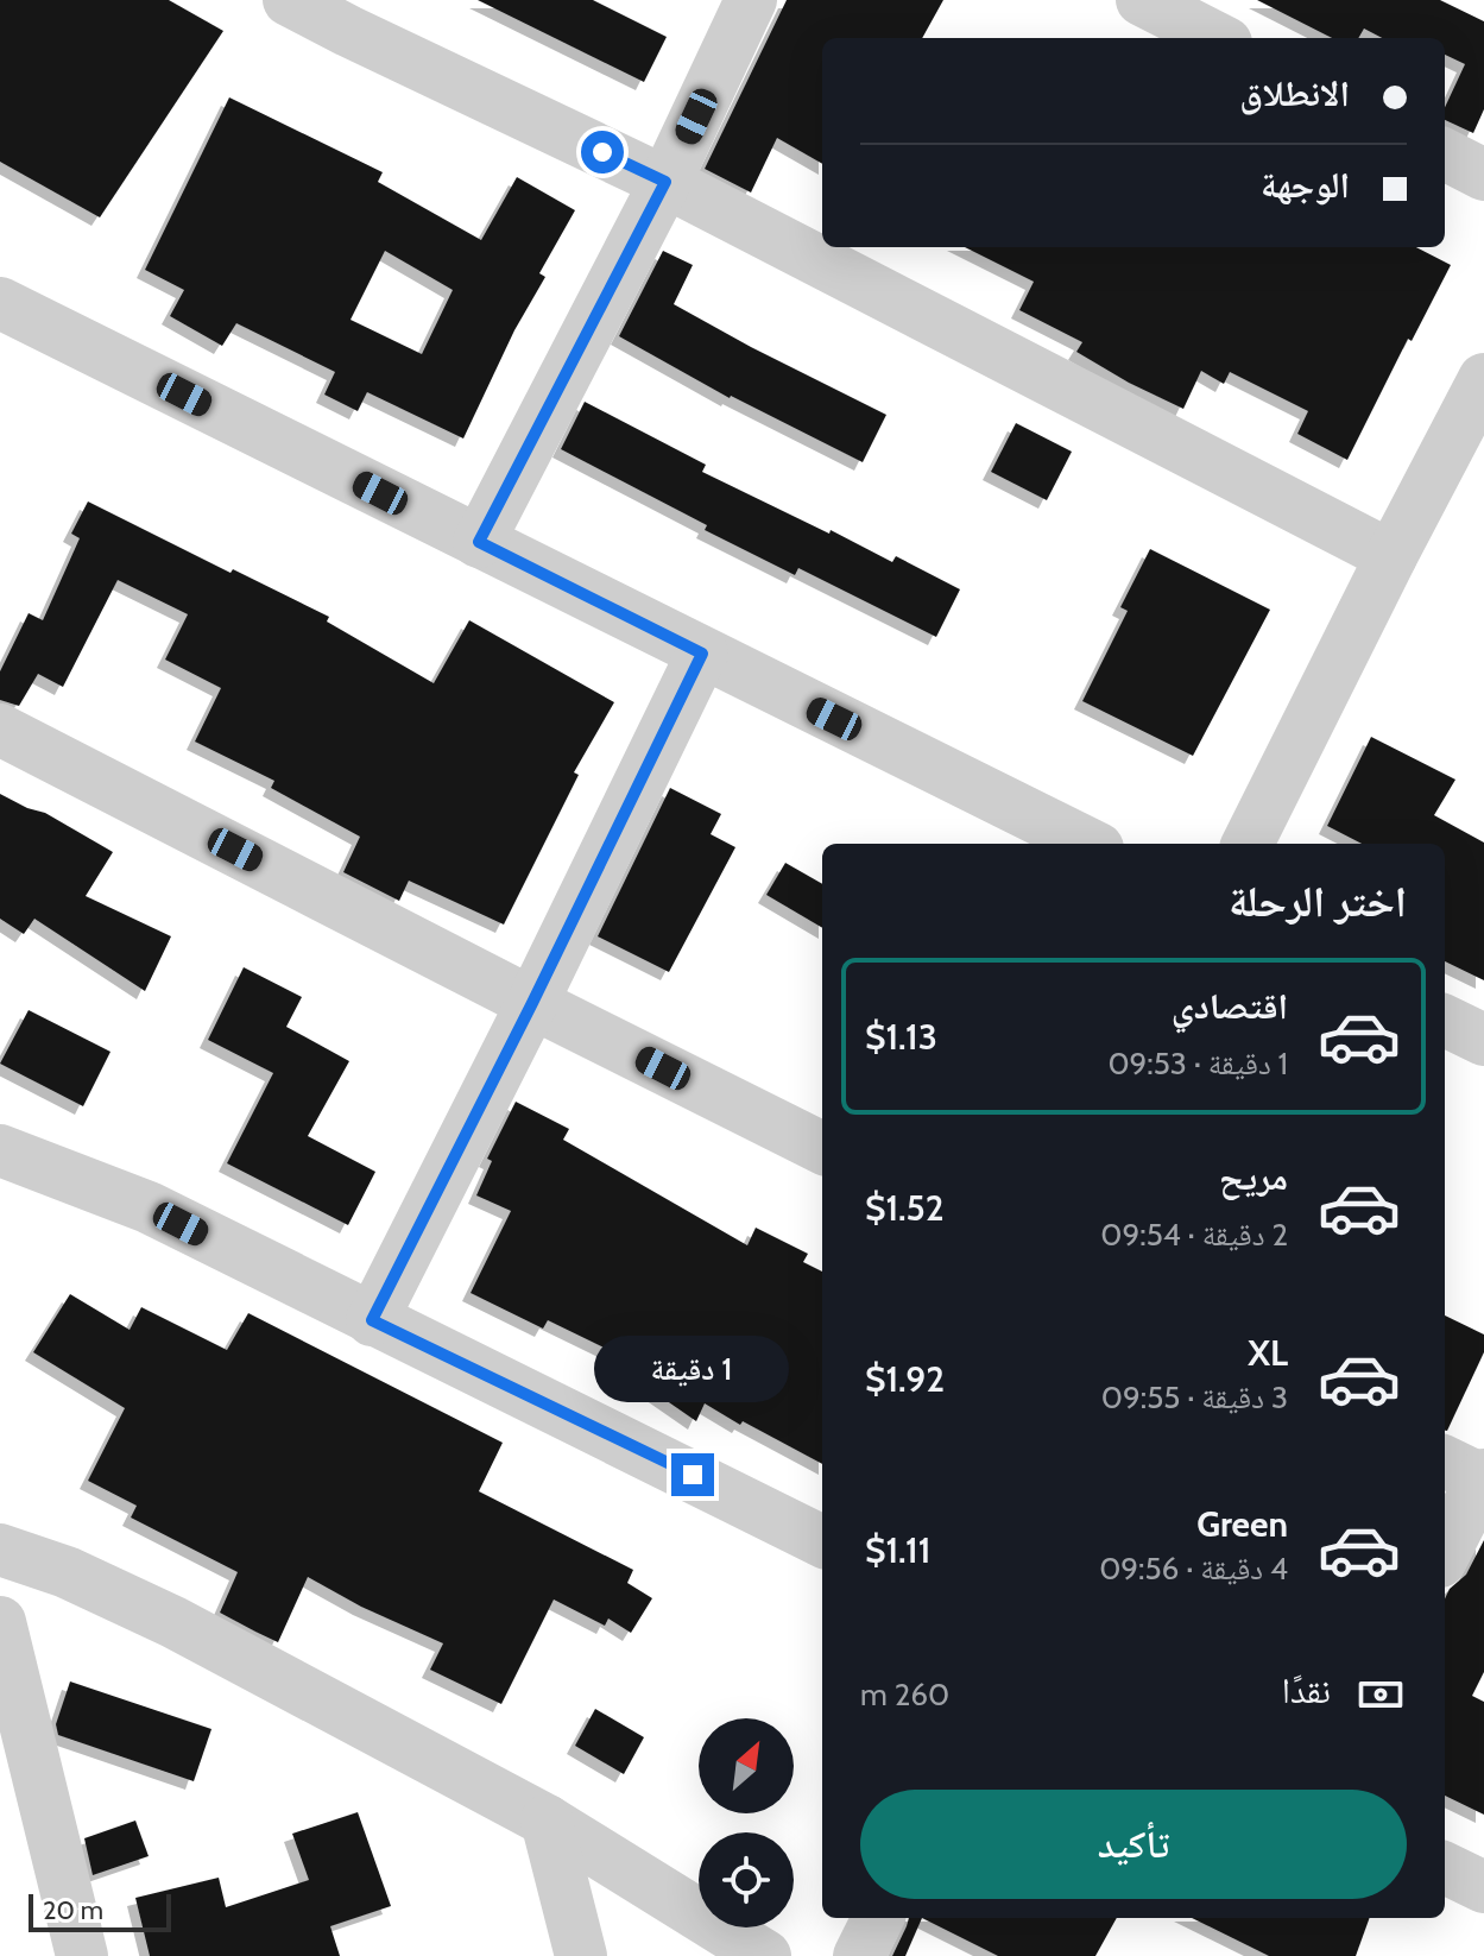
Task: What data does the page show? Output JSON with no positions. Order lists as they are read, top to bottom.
{
  "scale_bar": "20 m",
  "north": "top right",
  "page": {
    "banner": ["الانطلاق", "الوجهة"],
    "heading": "اختر الرحلة",
    "list": [
      {
        "name": "اقتصادي",
        "note": "1 دقيقة · 09:53",
        "value": "$1.13"
      },
      {
        "name": "مريح",
        "note": "2 دقيقة · 09:54",
        "value": "$1.52"
      },
      {
        "name": "XL",
        "note": "3 دقيقة · 09:55",
        "value": "$1.92"
      },
      {
        "name": "Green",
        "note": "4 دقيقة · 09:56",
        "value": "$1.11"
      }
    ],
    "bubble": "1 دقيقة",
    "pay": ["نقدًا", "260 m"],
    "buttons": "تأكيد",
    "scale": "20 m"
  }
}
